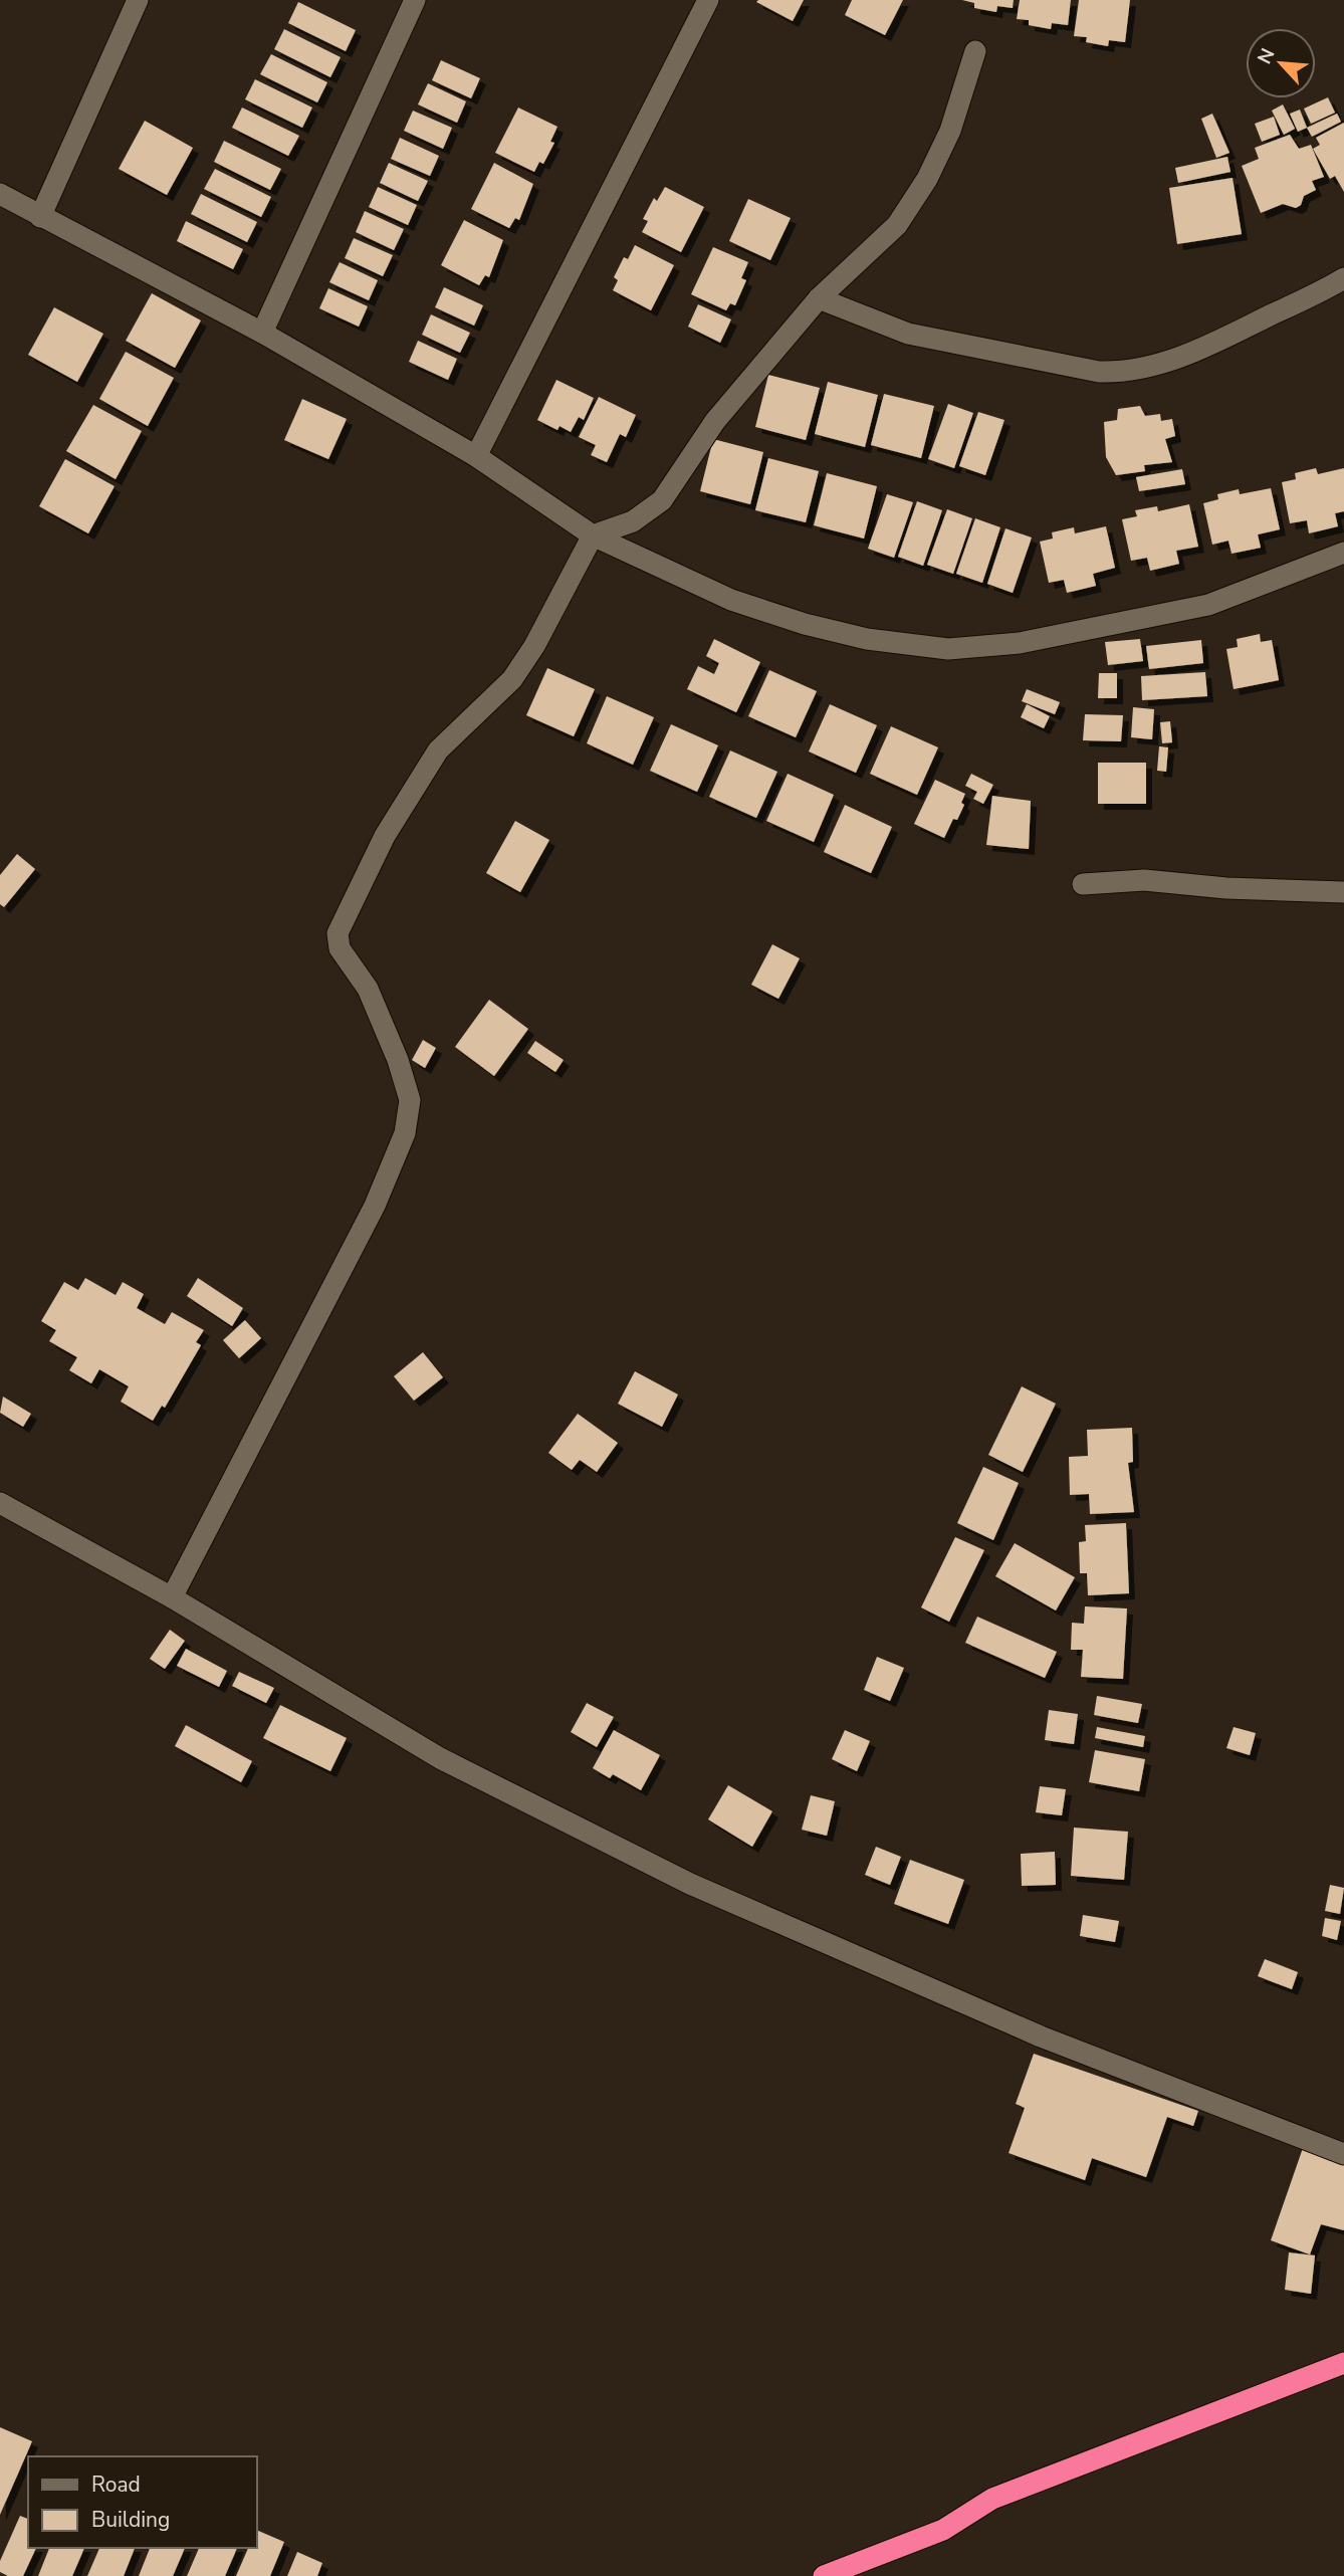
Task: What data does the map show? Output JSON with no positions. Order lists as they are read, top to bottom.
{
  "legend": ["Road", "Building"],
  "north": "top left"
}
